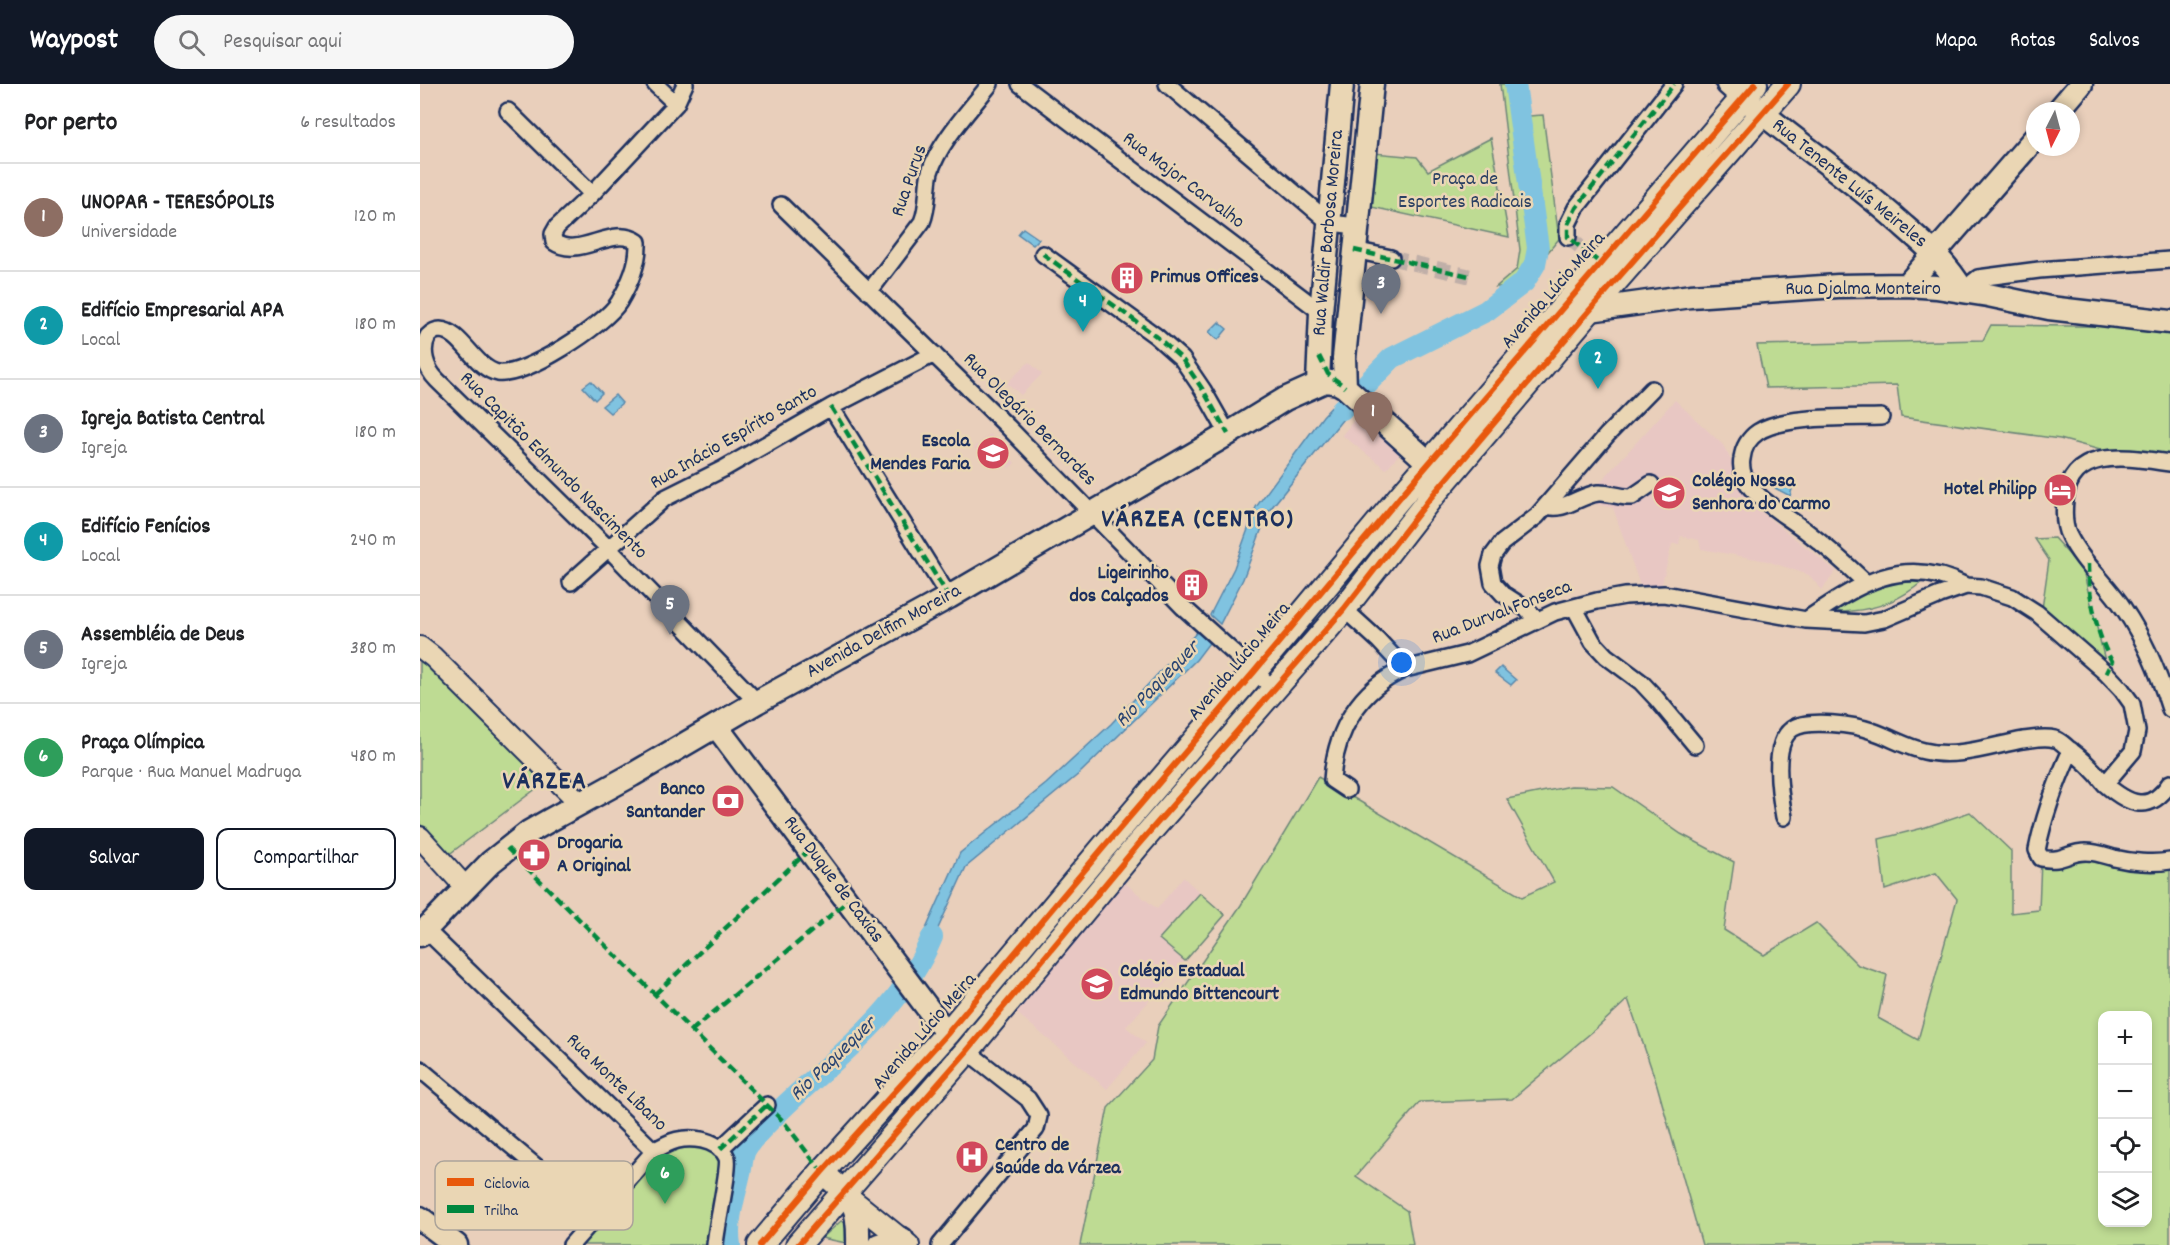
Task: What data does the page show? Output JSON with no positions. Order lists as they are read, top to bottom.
{
  "streets": {
    "main road": [
      "Rua Tenente Luís Meireles",
      "Rua Waldir Barbosa Moreira",
      "Rua Djalma Monteiro",
      "Avenida Lúcio Meira",
      "Avenida Delfim Moreira",
      "Rua Duque de Caxias"
    ],
    "street": [
      "Rua Purus",
      "Rua Major Carvalho",
      "Rua Olegário Bernardes",
      "Rua Inácio Espírito Santo",
      "Rua Capitão Edmundo Nascimento",
      "Rua Durval Fonseca",
      "Rua Monte Líbano"
    ]
  },
  "crossings": [
    ["Rua Purus", "Rua Olegário Bernardes"],
    ["Rua Major Carvalho", "Rua Waldir Barbosa Moreira"],
    ["Rua Tenente Luís Meireles", "Rua Djalma Monteiro"],
    ["Rua Tenente Luís Meireles", "Avenida Lúcio Meira"],
    ["Rua Waldir Barbosa Moreira", "Avenida Delfim Moreira"],
    ["Rua Djalma Monteiro", "Avenida Lúcio Meira"],
    ["Avenida Lúcio Meira", "Rua Olegário Bernardes"],
    ["Avenida Lúcio Meira", "Rua Duque de Caxias"],
    ["Rua Olegário Bernardes", "Rua Inácio Espírito Santo"],
    ["Rua Olegário Bernardes", "Avenida Delfim Moreira"],
    ["Rua Inácio Espírito Santo", "Rua Capitão Edmundo Nascimento"],
    ["Rua Capitão Edmundo Nascimento", "Avenida Delfim Moreira"],
    ["Avenida Delfim Moreira", "Rua Duque de Caxias"],
    ["Avenida Delfim Moreira", "Rua Monte Líbano"]
  ],
  "districts": ["VÁRZEA (CENTRO)", "VÁRZEA"],
  "water": ["Rio Paquequer"],
  "parks": ["Praça de Esportes Radicais"],
  "places": {
    "building": ["Primus Offices", "Ligeirinho dos Calçados"],
    "school or university": ["Escola Mendes Faria", "Colégio Nossa Senhora do Carmo", "Colégio Estadual Edmundo Bittencourt"],
    "hotel": ["Hotel Philipp"],
    "bank": ["Banco Santander"],
    "pharmacy": ["Drogaria A Original"],
    "hospital": ["Centro de Saúde da Várzea"]
  },
  "legend": ["Ciclovia", "Trilha"],
  "north": "bottom",
  "page": {
    "header": "Waypost",
    "search": "Pesquisar aqui",
    "nav": ["Mapa", "Rotas", "Salvos"],
    "heading": ["Por perto", "6 resultados"],
    "list": [
      {
        "mark": "1",
        "name": "UNOPAR - TERESÓPOLIS",
        "note": "Universidade",
        "value": "120 m"
      },
      {
        "mark": "2",
        "name": "Edifício Empresarial APA",
        "note": "Local",
        "value": "180 m"
      },
      {
        "mark": "3",
        "name": "Igreja Batista Central",
        "note": "Igreja",
        "value": "180 m"
      },
      {
        "mark": "4",
        "name": "Edifício Fenícios",
        "note": "Local",
        "value": "240 m"
      },
      {
        "mark": "5",
        "name": "Assembléia de Deus",
        "note": "Igreja",
        "value": "380 m"
      },
      {
        "mark": "6",
        "name": "Praça Olímpica",
        "note": "Parque · Rua Manuel Madruga",
        "value": "480 m"
      }
    ],
    "pins": [
      "3",
      "4",
      "2",
      "1",
      "5",
      "6"
    ],
    "buttons": ["Salvar", "Compartilhar"],
    "map_buttons": ["+", "−"]
  }
}
